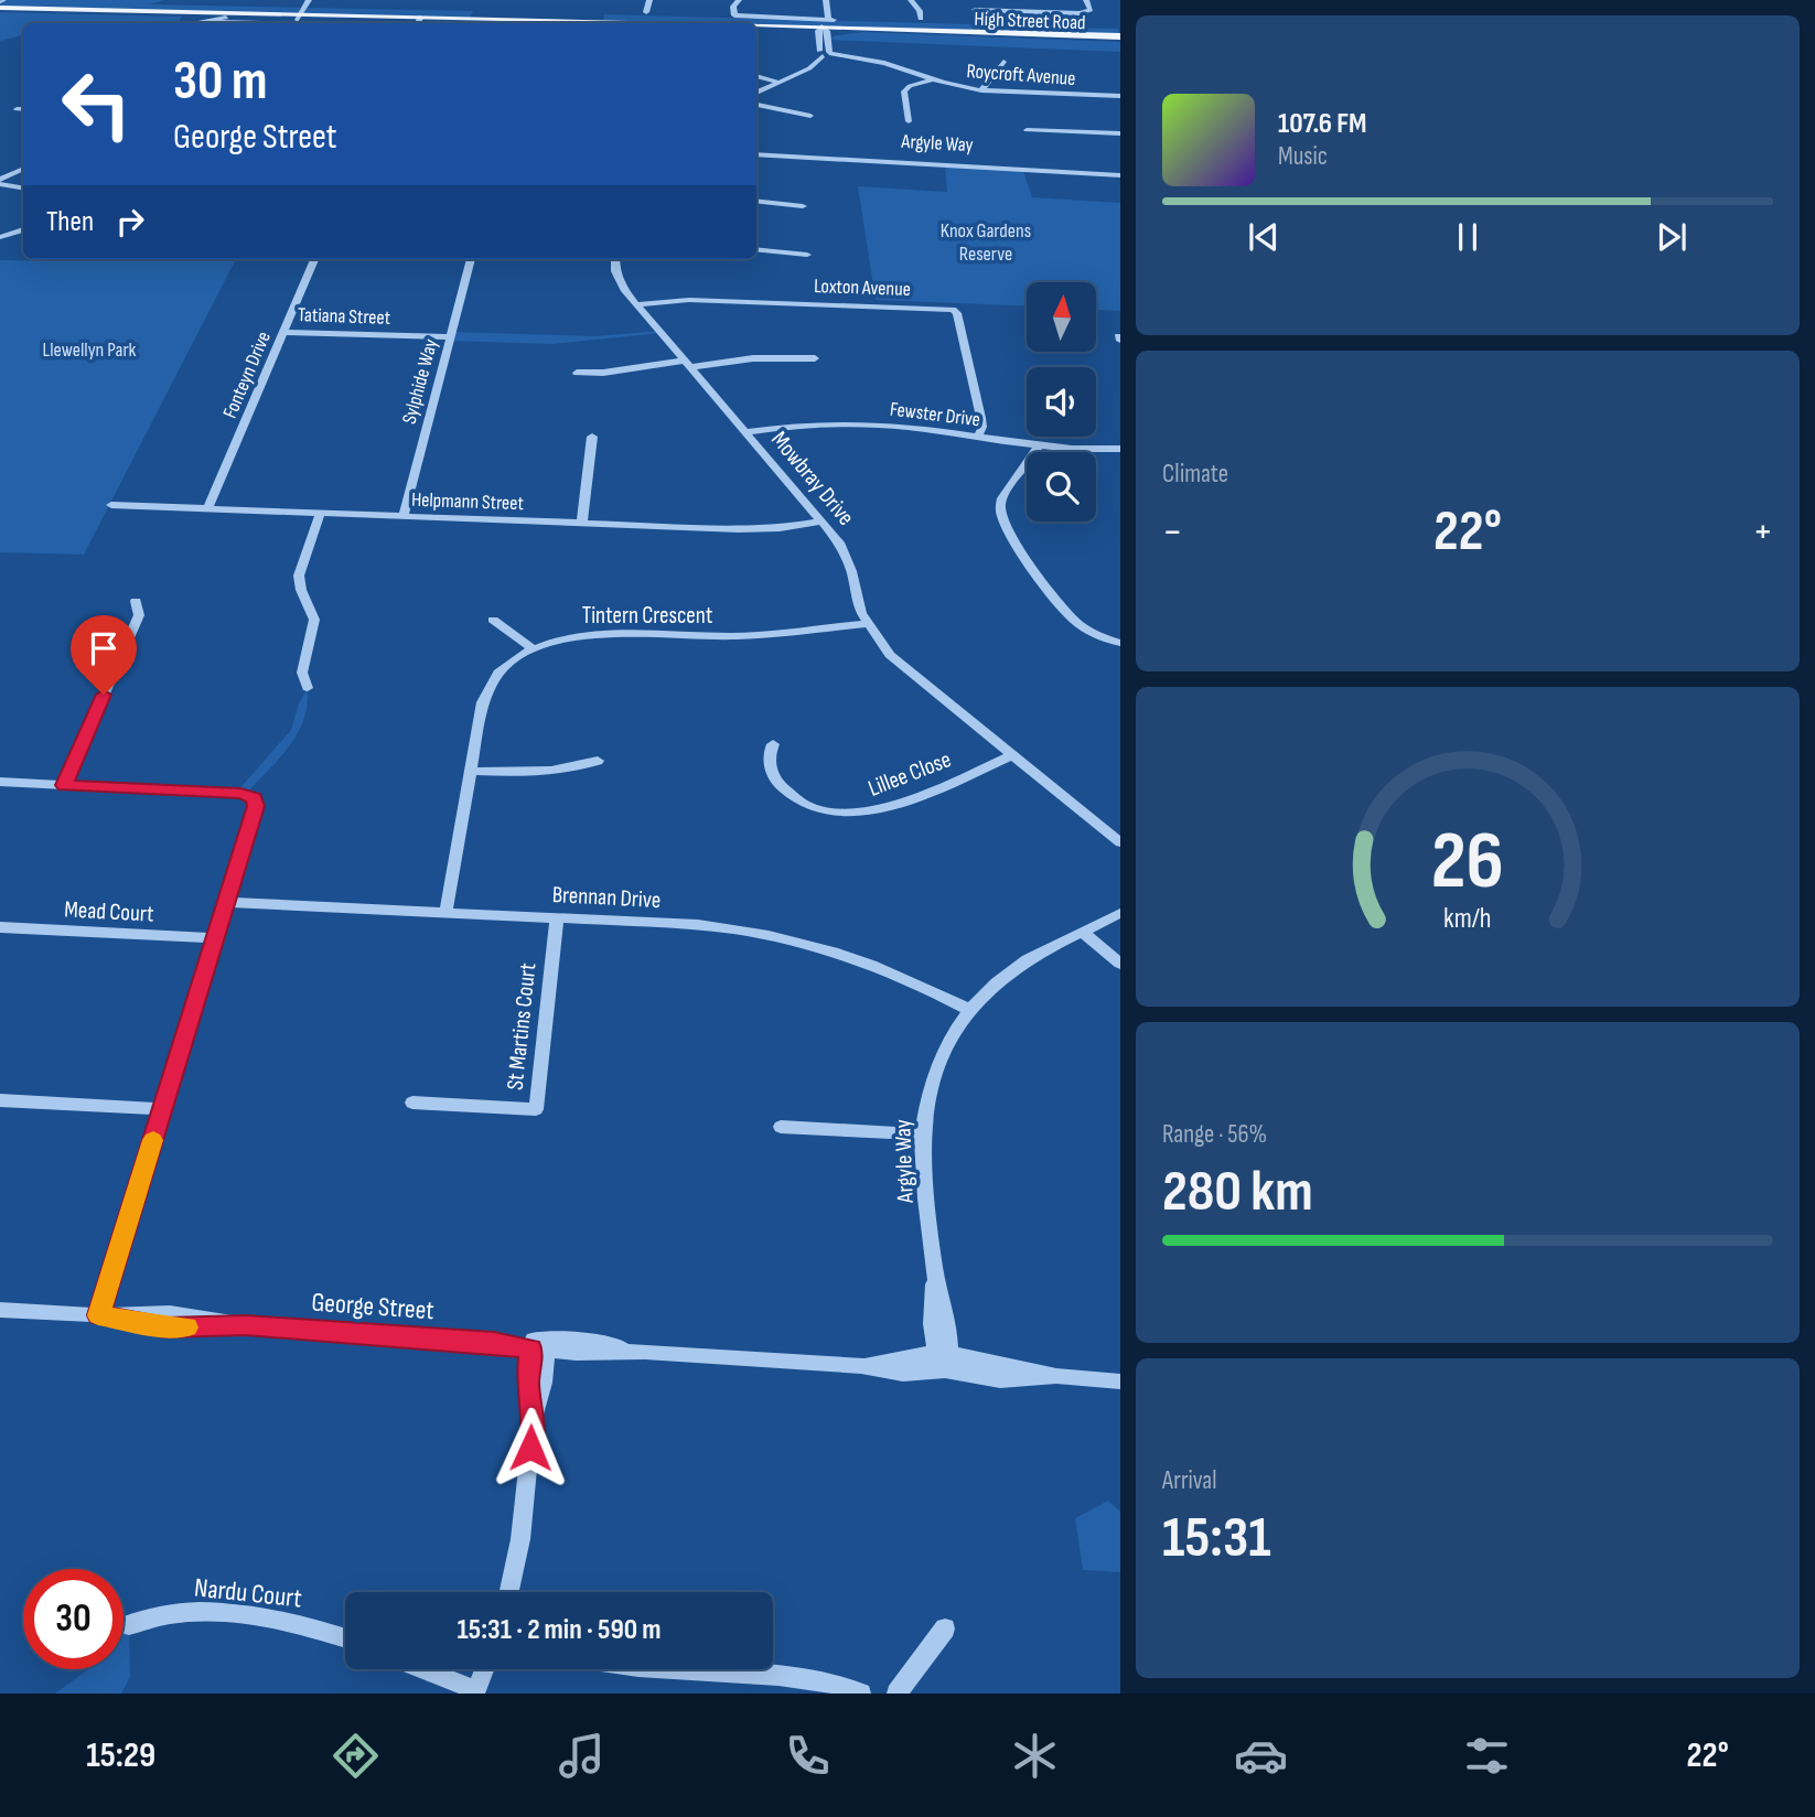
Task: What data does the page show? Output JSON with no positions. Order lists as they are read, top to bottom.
{
  "streets": {
    "main road": ["High Street Road"],
    "street": [
      "Roycroft Avenue",
      "Argyle Way",
      "Loxton Avenue",
      "Tatiana Street",
      "Fonteyn Drive",
      "Sylphide Way",
      "Fewster Drive",
      "Mowbray Drive",
      "Helpmann Street",
      "Tintern Crescent",
      "Lillee Close",
      "Brennan Drive",
      "Mead Court",
      "St Martins Court",
      "George Street",
      "Nardu Court"
    ]
  },
  "crossings": [
    ["Argyle Way", "Brennan Drive"],
    ["Argyle Way", "George Street"],
    ["Loxton Avenue", "Fewster Drive"],
    ["Loxton Avenue", "Mowbray Drive"],
    ["Tatiana Street", "Fonteyn Drive"],
    ["Tatiana Street", "Sylphide Way"],
    ["Fonteyn Drive", "Helpmann Street"],
    ["Sylphide Way", "Helpmann Street"],
    ["Fewster Drive", "Mowbray Drive"],
    ["Mowbray Drive", "Helpmann Street"],
    ["Mowbray Drive", "Tintern Crescent"],
    ["Mowbray Drive", "Lillee Close"],
    ["Tintern Crescent", "Brennan Drive"],
    ["Brennan Drive", "St Martins Court"]
  ],
  "parks": ["Knox Gardens Reserve", "Llewellyn Park"],
  "north": "top",
  "page": {
    "turn": ["30 m", "George Street"],
    "song": ["107.6 FM", "Music"],
    "then": "Then",
    "tile": [
      "Climate",
      ["Range · 56%", "280 km"],
      ["Arrival", "15:31"]
    ],
    "heat": ["−", "22°", "+"],
    "limit": "30",
    "trip": "15:31 · 2 min · 590 m",
    "tabs": ["15:29", "22°"],
    "gauge": ["26", "km/h"]
  }
}
